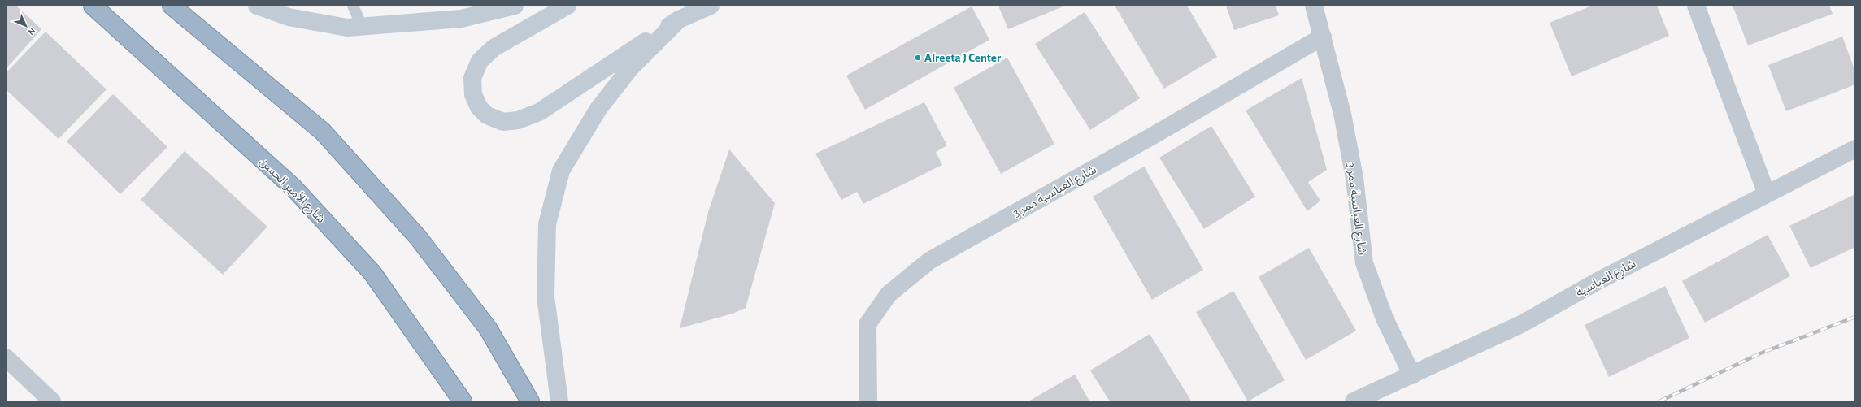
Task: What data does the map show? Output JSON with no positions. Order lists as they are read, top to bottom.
{
  "streets": {
    "highway": ["شارع الأمير الحسن"],
    "street": ["شارع العباسية ممر 3", "شارع العباسية"]
  },
  "crossings": [
    ["شارع العباسية ممر 3", "شارع العباسية"]
  ],
  "places": ["Alreeta J Center"],
  "north": "bottom right"
}
